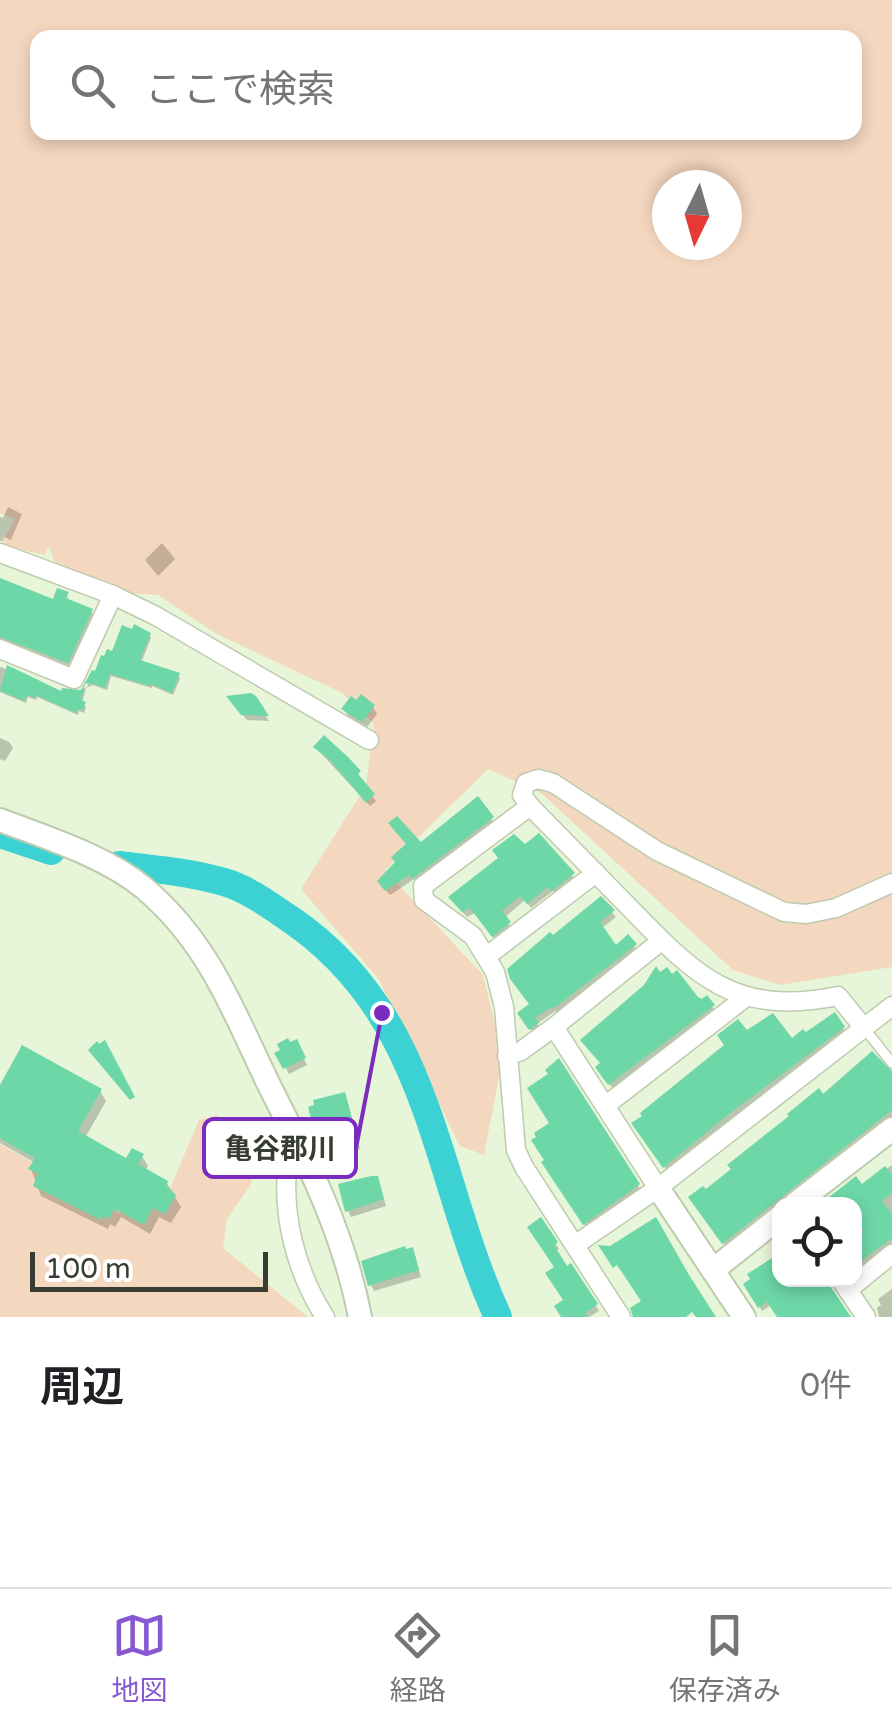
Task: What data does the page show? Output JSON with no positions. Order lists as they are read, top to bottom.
{
  "places": ["亀谷郡川"],
  "scale_bar": "100 m",
  "north": "bottom",
  "page": {
    "search": "ここで検索",
    "scale": "100 m",
    "heading": ["周辺", "0件"],
    "nav": ["地図", "経路", "保存済み"]
  }
}
